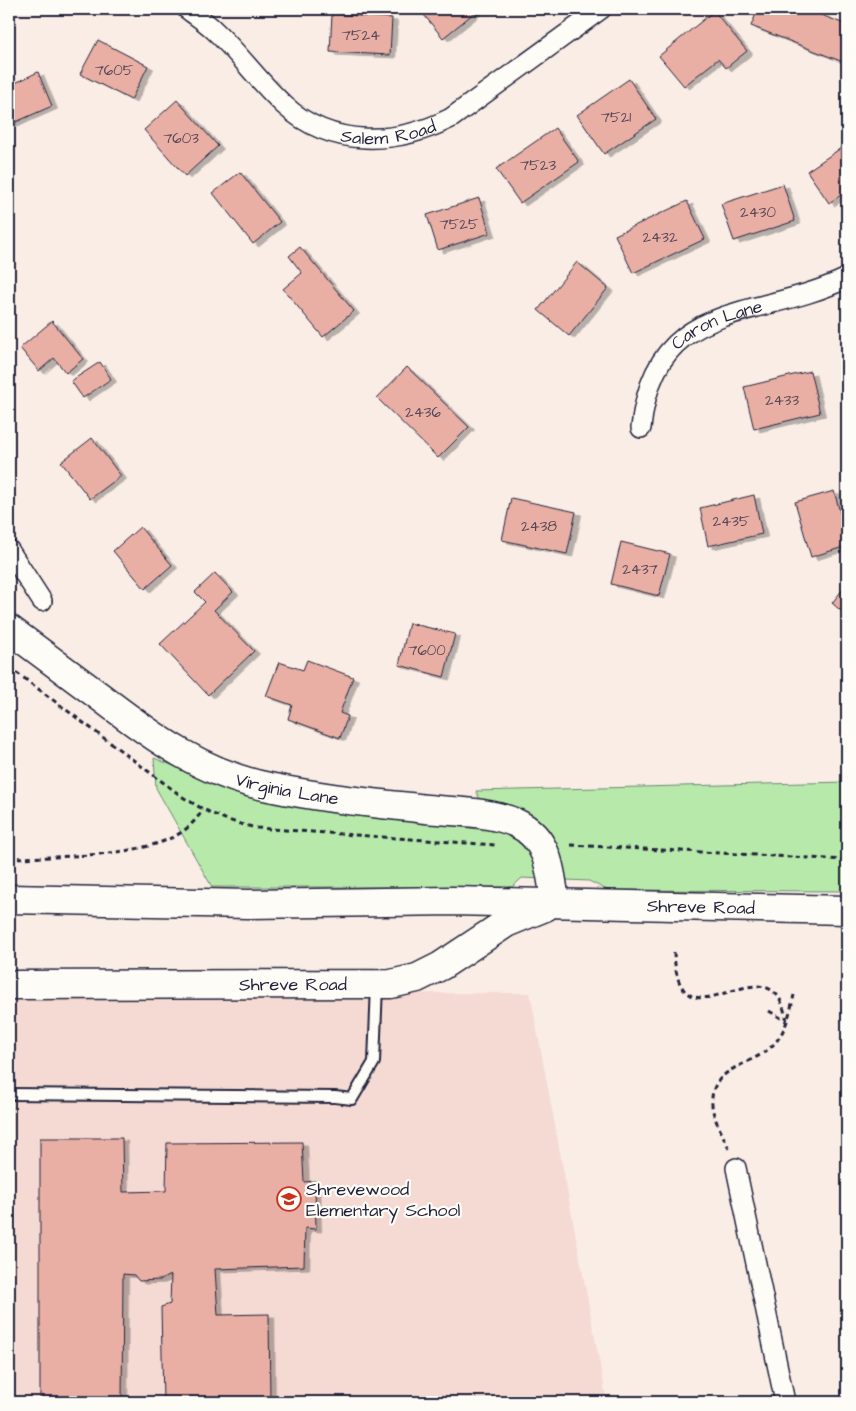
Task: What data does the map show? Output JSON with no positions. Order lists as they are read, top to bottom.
{
  "streets": {
    "main road": ["Virginia Lane", "Shreve Road"],
    "street": ["Salem Road", "Caron Lane"]
  },
  "crossings": [
    ["Virginia Lane", "Shreve Road"]
  ],
  "places": {
    "school or university": ["Shrevewood Elementary School"]
  },
  "house_numbers": [
    "7524",
    "7605",
    "7521",
    "7603",
    "7523",
    "2430",
    "7525",
    "2432",
    "2433",
    "2436",
    "2435",
    "2438",
    "2437",
    "7600"
  ]
}
